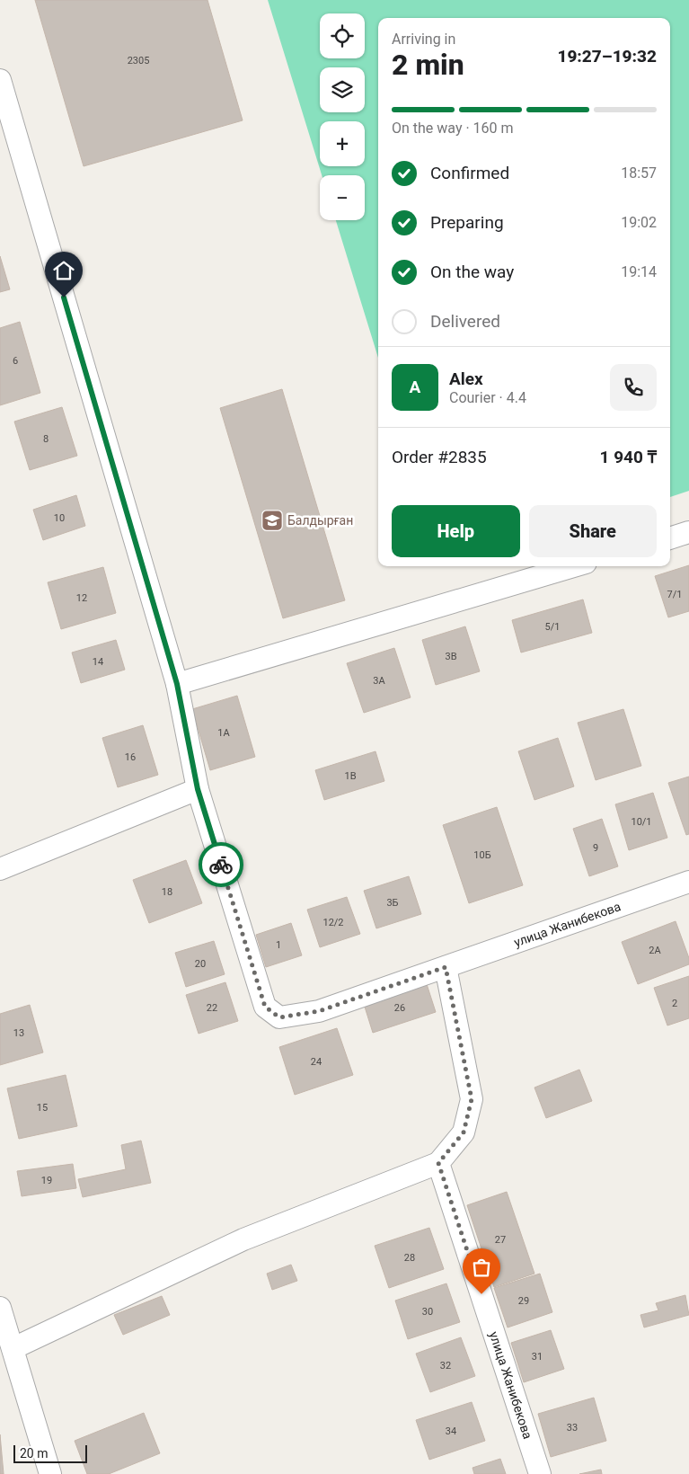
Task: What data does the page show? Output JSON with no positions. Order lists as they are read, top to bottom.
{
  "streets": {
    "street": ["улица Жанибекова"]
  },
  "places": {
    "school or university": ["Балдырған"]
  },
  "house_numbers": [
    "2305",
    "6",
    "8",
    "10",
    "7/1",
    "12",
    "5/1",
    "3В",
    "14",
    "3А",
    "1А",
    "16",
    "1В",
    "10/1",
    "9",
    "10Б",
    "18",
    "3Б",
    "12/2",
    "1",
    "2А",
    "20",
    "2",
    "22",
    "26",
    "13",
    "24",
    "15",
    "19",
    "27",
    "28",
    "29",
    "30",
    "31",
    "32",
    "33",
    "34"
  ],
  "scale_bar": "20 m",
  "page": {
    "map_buttons": ["+", "−"],
    "heading": ["2 min", "Arriving in", "19:27–19:32"],
    "panel": [
      "Alex",
      "Courier · 4.4",
      "Order #2835",
      "1 940 ₸"
    ],
    "bar": "On the way · 160 m",
    "list": [
      ["Confirmed", "18:57"],
      ["Preparing", "19:02"],
      ["On the way", "19:14"],
      "Delivered"
    ],
    "round": "A",
    "buttons": ["Help", "Share"],
    "scale": "20 m"
  }
}
